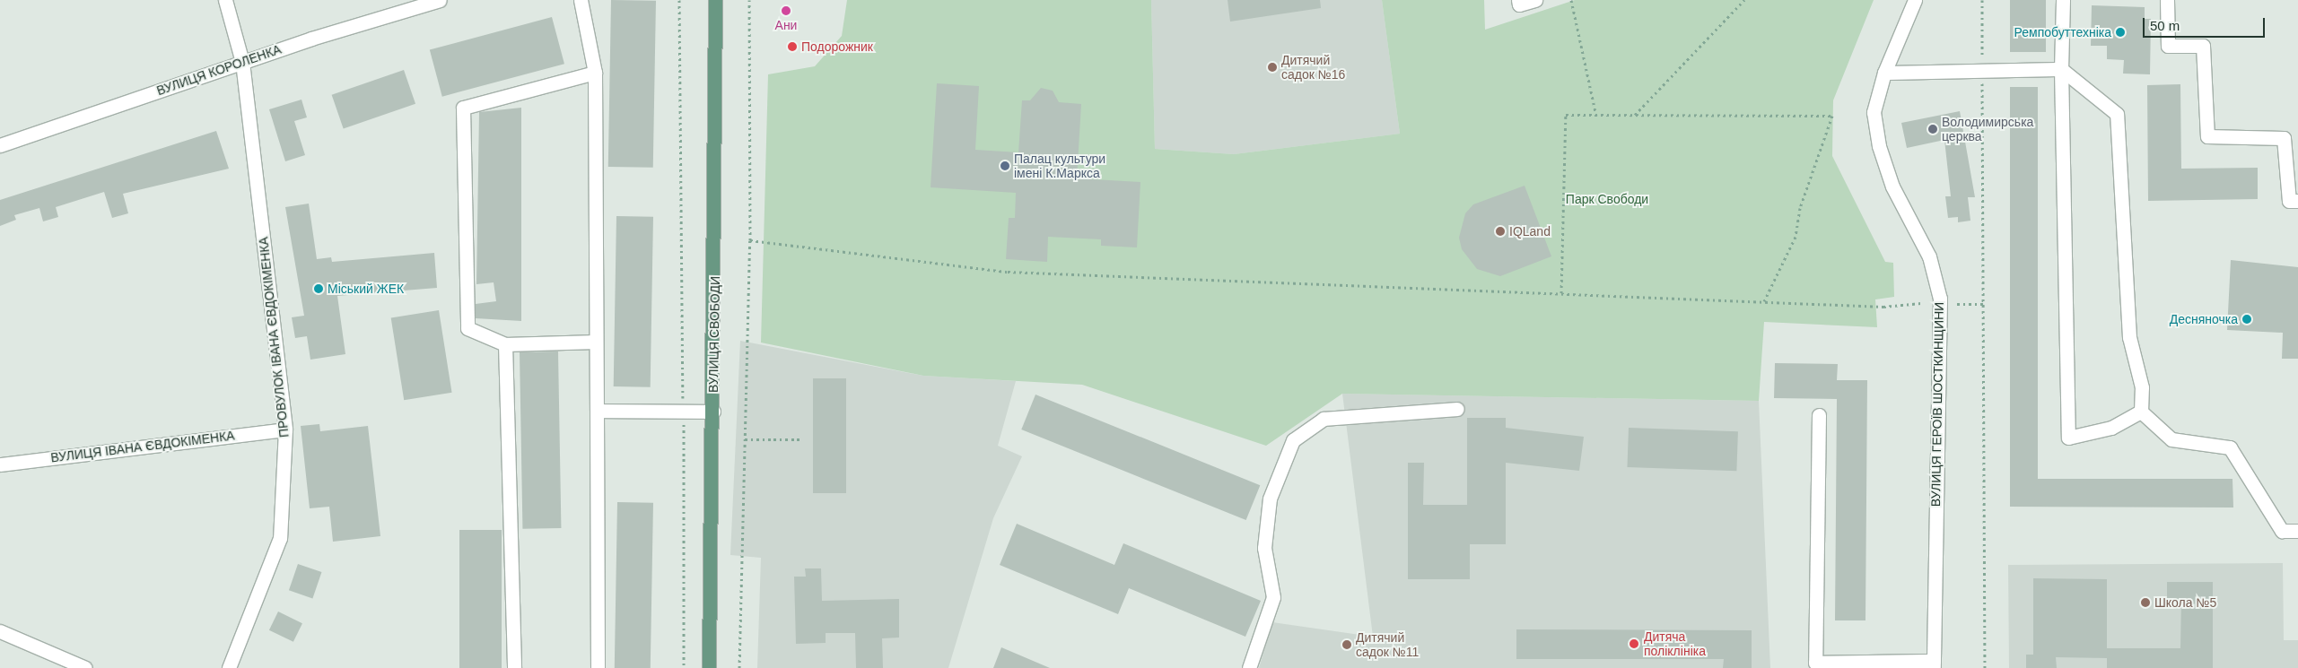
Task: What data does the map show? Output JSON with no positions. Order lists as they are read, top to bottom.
{
  "streets": {
    "main road": ["ВУЛИЦЯ СВОБОДИ"],
    "street": [
      "ВУЛИЦЯ КОРОЛЕНКА",
      "ПРОВУЛОК ІВАНА ЄВДОКІМЕНКА",
      "ВУЛИЦЯ ГЕРОЇВ ШОСТКИНЩИНИ",
      "ВУЛИЦЯ ІВАНА ЄВДОКІМЕНКА"
    ]
  },
  "crossings": [
    ["ВУЛИЦЯ КОРОЛЕНКА", "ПРОВУЛОК ІВАНА ЄВДОКІМЕНКА"],
    ["ПРОВУЛОК ІВАНА ЄВДОКІМЕНКА", "ВУЛИЦЯ ІВАНА ЄВДОКІМЕНКА"]
  ],
  "parks": ["Парк Свободи"],
  "places": [
    "Ани",
    "Ремпобуттехніка",
    "Подорожник",
    "Дитячий садок №16",
    "Володимирська церква",
    "Палац культури імені К.Маркса",
    "IQLand",
    "Міський ЖЕК",
    "Десняночка",
    "Школа №5",
    "Дитяча поліклініка",
    "Дитячий садок №11"
  ],
  "scale_bar": "50 m"
}
